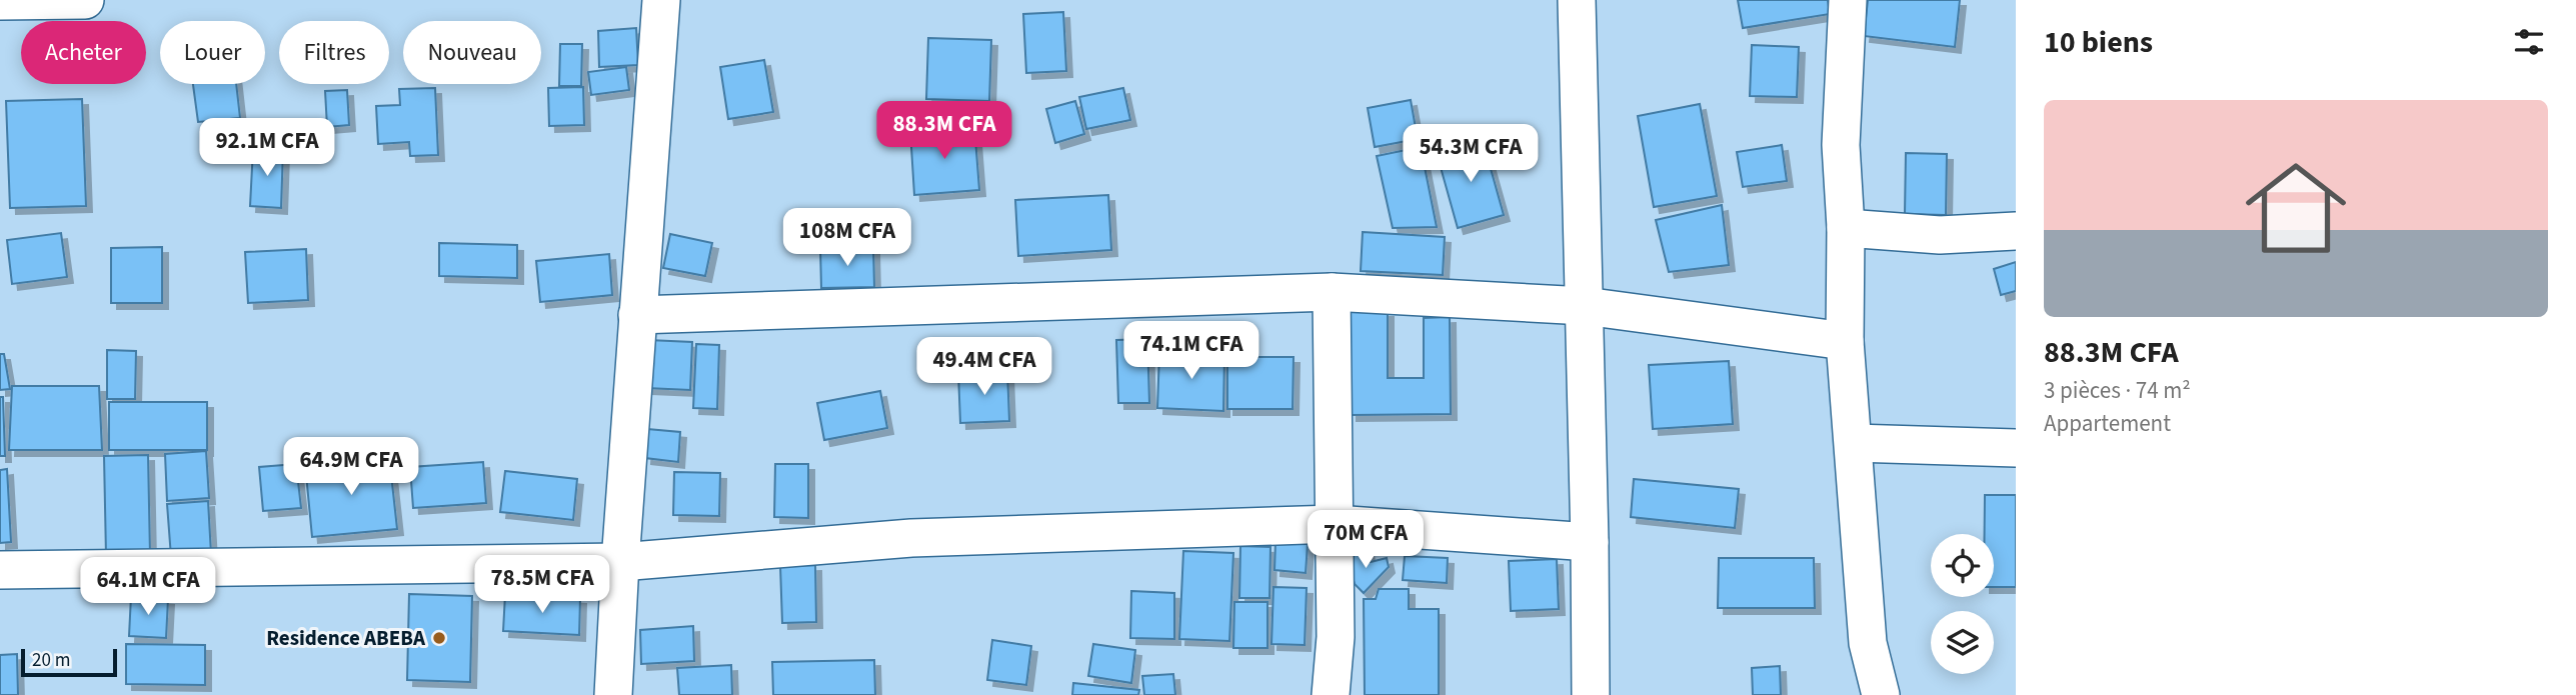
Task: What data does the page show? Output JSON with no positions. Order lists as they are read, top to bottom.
{
  "places": ["Residence ABEBA"],
  "scale_bar": "20 m",
  "page": {
    "heading": "10 biens",
    "chip": [
      "Acheter",
      "Louer",
      "Filtres",
      "Nouveau"
    ],
    "list": [
      {
        "name": "88.3M CFA",
        "note": "3 pièces · 74 m² · Appartement"
      }
    ],
    "price": [
      "88.3M CFA",
      "92.1M CFA",
      "54.3M CFA",
      "108M CFA",
      "74.1M CFA",
      "49.4M CFA",
      "64.9M CFA",
      "70M CFA",
      "78.5M CFA",
      "64.1M CFA"
    ],
    "scale": "20 m"
  }
}
